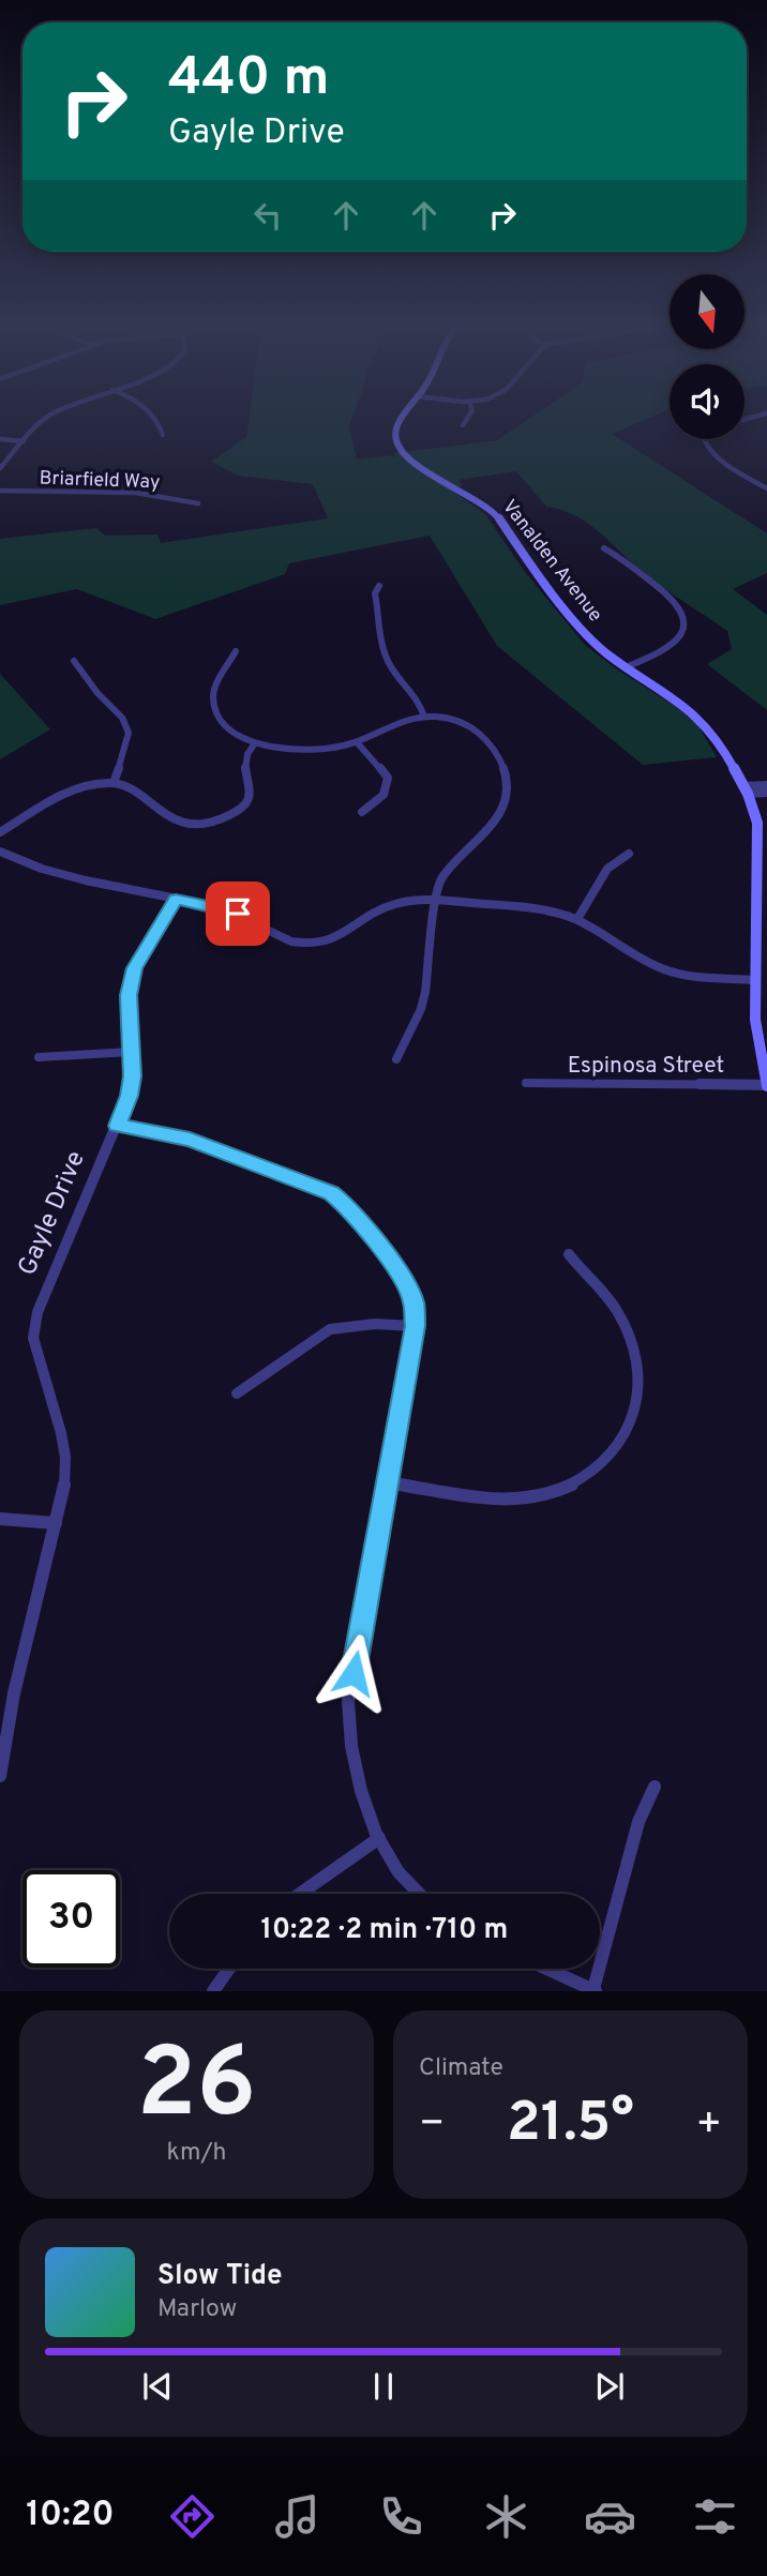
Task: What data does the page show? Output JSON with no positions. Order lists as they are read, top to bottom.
{
  "streets": {
    "main road": ["Vanalden Avenue"],
    "street": ["Briarfield Way", "Espinosa Street", "Gayle Drive"]
  },
  "crossings": [
    ["Vanalden Avenue", "Espinosa Street"]
  ],
  "north": "bottom",
  "page": {
    "turn": ["440 m", "Gayle Drive"],
    "limit": "30",
    "trip": "10:22 · 2 min · 710 m",
    "tile": [
      ["26", "km/h"],
      "Climate"
    ],
    "heat": ["−", "21.5°", "+"],
    "song": ["Slow Tide", "Marlow"],
    "tabs": "10:20"
  }
}
